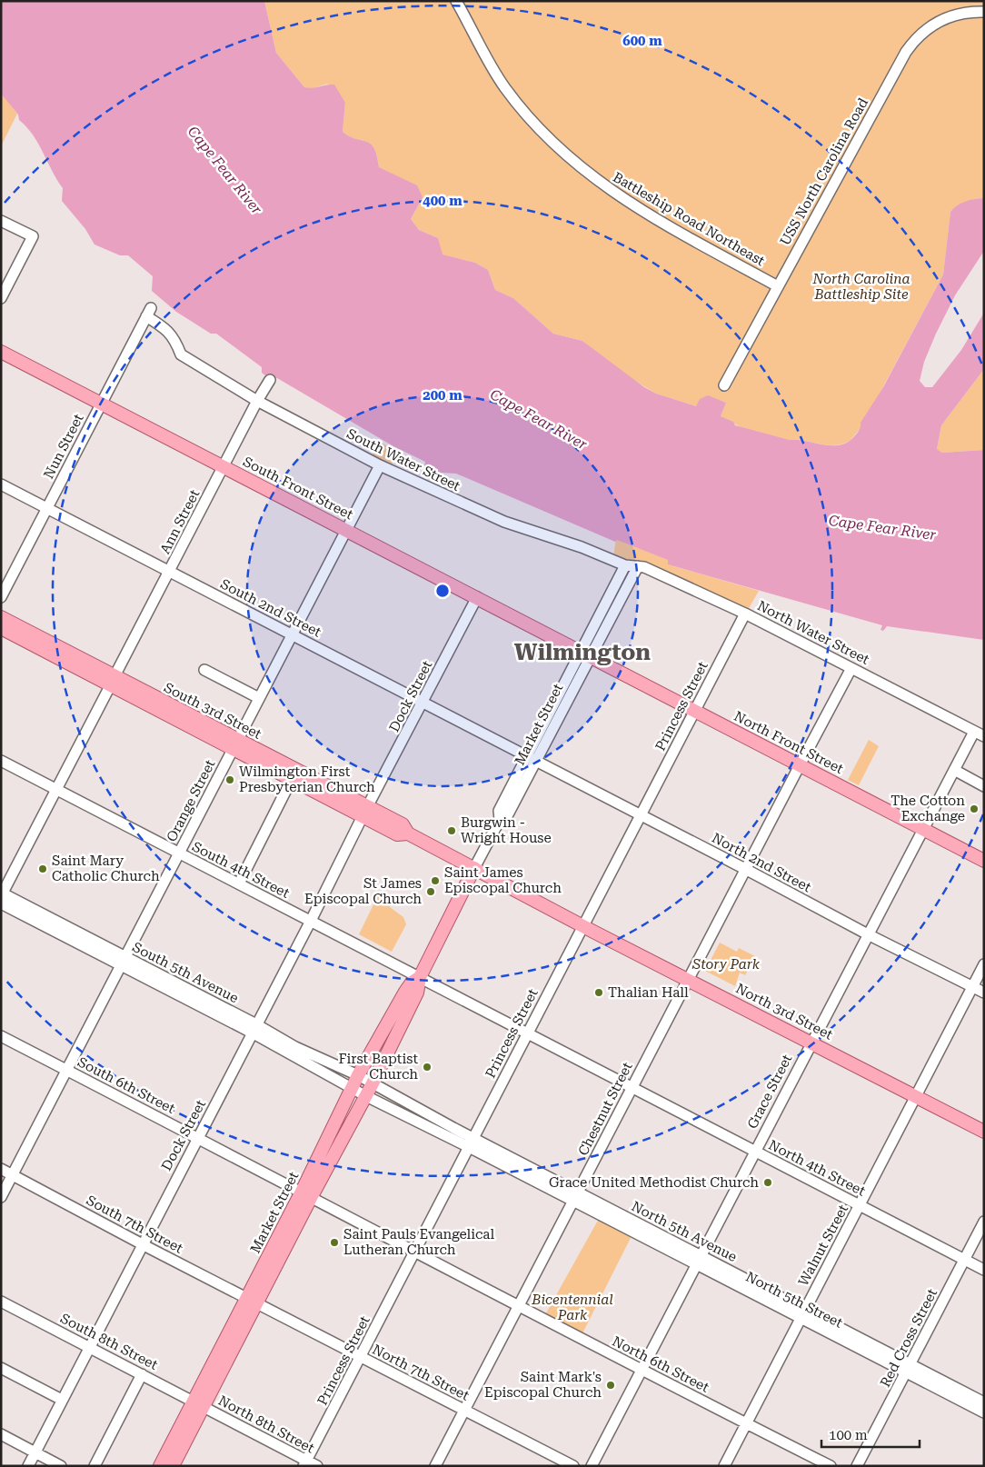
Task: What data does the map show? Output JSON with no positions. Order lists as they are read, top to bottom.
{
  "streets": {
    "main road": [
      "South Front Street",
      "South 3rd Street",
      "Market Street",
      "North Front Street",
      "North 3rd Street"
    ],
    "street": [
      "USS North Carolina Road",
      "Battleship Road Northeast",
      "Nun Street",
      "South Water Street",
      "Ann Street",
      "South 2nd Street",
      "North Water Street",
      "Dock Street",
      "Princess Street",
      "Orange Street",
      "North 2nd Street",
      "South 4th Street",
      "South 5th Avenue",
      "South 6th Street",
      "Grace Street",
      "Chestnut Street",
      "North 4th Street",
      "South 7th Street",
      "North 5th Avenue",
      "Walnut Street",
      "Red Cross Street",
      "South 8th Street",
      "North 6th Street",
      "North 7th Street",
      "North 8th Street"
    ]
  },
  "crossings": [
    ["USS North Carolina Road", "Battleship Road Northeast"],
    ["Nun Street", "South Water Street"],
    ["Nun Street", "South Front Street"],
    ["Nun Street", "South 2nd Street"],
    ["South Water Street", "Ann Street"],
    ["South Water Street", "North Water Street"],
    ["South Water Street", "Market Street"],
    ["South Water Street", "Orange Street"],
    ["South Front Street", "Ann Street"],
    ["South Front Street", "Dock Street"],
    ["South Front Street", "Market Street"],
    ["South Front Street", "North Front Street"],
    ["South Front Street", "Orange Street"],
    ["Ann Street", "South 2nd Street"],
    ["Ann Street", "South 3rd Street"],
    ["Ann Street", "South 4th Street"],
    ["Ann Street", "South 5th Avenue"],
    ["South 2nd Street", "Dock Street"],
    ["South 2nd Street", "Market Street"],
    ["South 2nd Street", "Orange Street"],
    ["South 2nd Street", "North 2nd Street"],
    ["North Water Street", "Princess Street"],
    ["North Water Street", "Market Street"],
    ["North Water Street", "Grace Street"],
    ["North Water Street", "Chestnut Street"],
    ["Dock Street", "South 3rd Street"],
    ["Dock Street", "South 4th Street"],
    ["Dock Street", "South 5th Avenue"],
    ["Dock Street", "South 6th Street"],
    ["Dock Street", "South 7th Street"],
    ["Dock Street", "South 8th Street"],
    ["Princess Street", "North Front Street"],
    ["Princess Street", "North 2nd Street"],
    ["Princess Street", "North 3rd Street"],
    ["Princess Street", "North 4th Street"],
    ["Princess Street", "North 6th Street"],
    ["Princess Street", "North 7th Street"],
    ["Princess Street", "North 8th Street"],
    ["South 3rd Street", "Market Street"],
    ["South 3rd Street", "Orange Street"],
    ["South 3rd Street", "North 3rd Street"],
    ["Market Street", "North Front Street"],
    ["Market Street", "North 2nd Street"],
    ["Market Street", "South 4th Street"],
    ["Market Street", "South 5th Avenue"],
    ["Market Street", "North 3rd Street"],
    ["Market Street", "South 6th Street"],
    ["Market Street", "North 4th Street"],
    ["Market Street", "South 7th Street"],
    ["Market Street", "South 8th Street"],
    ["Market Street", "North 6th Street"],
    ["Market Street", "North 7th Street"],
    ["Market Street", "North 8th Street"],
    ["North Front Street", "Grace Street"],
    ["North Front Street", "Chestnut Street"],
    ["Orange Street", "South 4th Street"],
    ["Orange Street", "South 5th Avenue"],
    ["Orange Street", "South 6th Street"],
    ["Orange Street", "South 7th Street"],
    ["North 2nd Street", "Grace Street"],
    ["North 2nd Street", "Chestnut Street"],
    ["North 2nd Street", "Walnut Street"],
    ["South 4th Street", "North 4th Street"],
    ["North 3rd Street", "Grace Street"],
    ["North 3rd Street", "Chestnut Street"],
    ["North 3rd Street", "Walnut Street"],
    ["South 6th Street", "North 6th Street"],
    ["Grace Street", "North 4th Street"],
    ["Grace Street", "North 5th Avenue"],
    ["Grace Street", "North 6th Street"],
    ["Chestnut Street", "North 4th Street"],
    ["Chestnut Street", "North 6th Street"],
    ["Chestnut Street", "North 7th Street"],
    ["North 4th Street", "Walnut Street"],
    ["North 4th Street", "Red Cross Street"],
    ["South 7th Street", "North 7th Street"],
    ["North 5th Avenue", "Walnut Street"],
    ["North 5th Avenue", "Red Cross Street"],
    ["Walnut Street", "North 6th Street"],
    ["South 8th Street", "North 8th Street"]
  ],
  "districts": ["Wilmington"],
  "water": ["Cape Fear River"],
  "parks": ["North Carolina Battleship Site", "Story Park", "Bicentennial Park"],
  "places": [
    "Wilmington First Presbyterian Church",
    "The Cotton Exchange",
    "Burgwin - Wright House",
    "Saint Mary Catholic Church",
    "Saint James Episcopal Church",
    "St James Episcopal Church",
    "Thalian Hall",
    "First Baptist Church",
    "Grace United Methodist Church",
    "Saint Pauls Evangelical Lutheran Church",
    "Saint Mark's Episcopal Church"
  ],
  "scale_bar": "100 m",
  "rings": ["600 m", "400 m", "200 m"]
}
